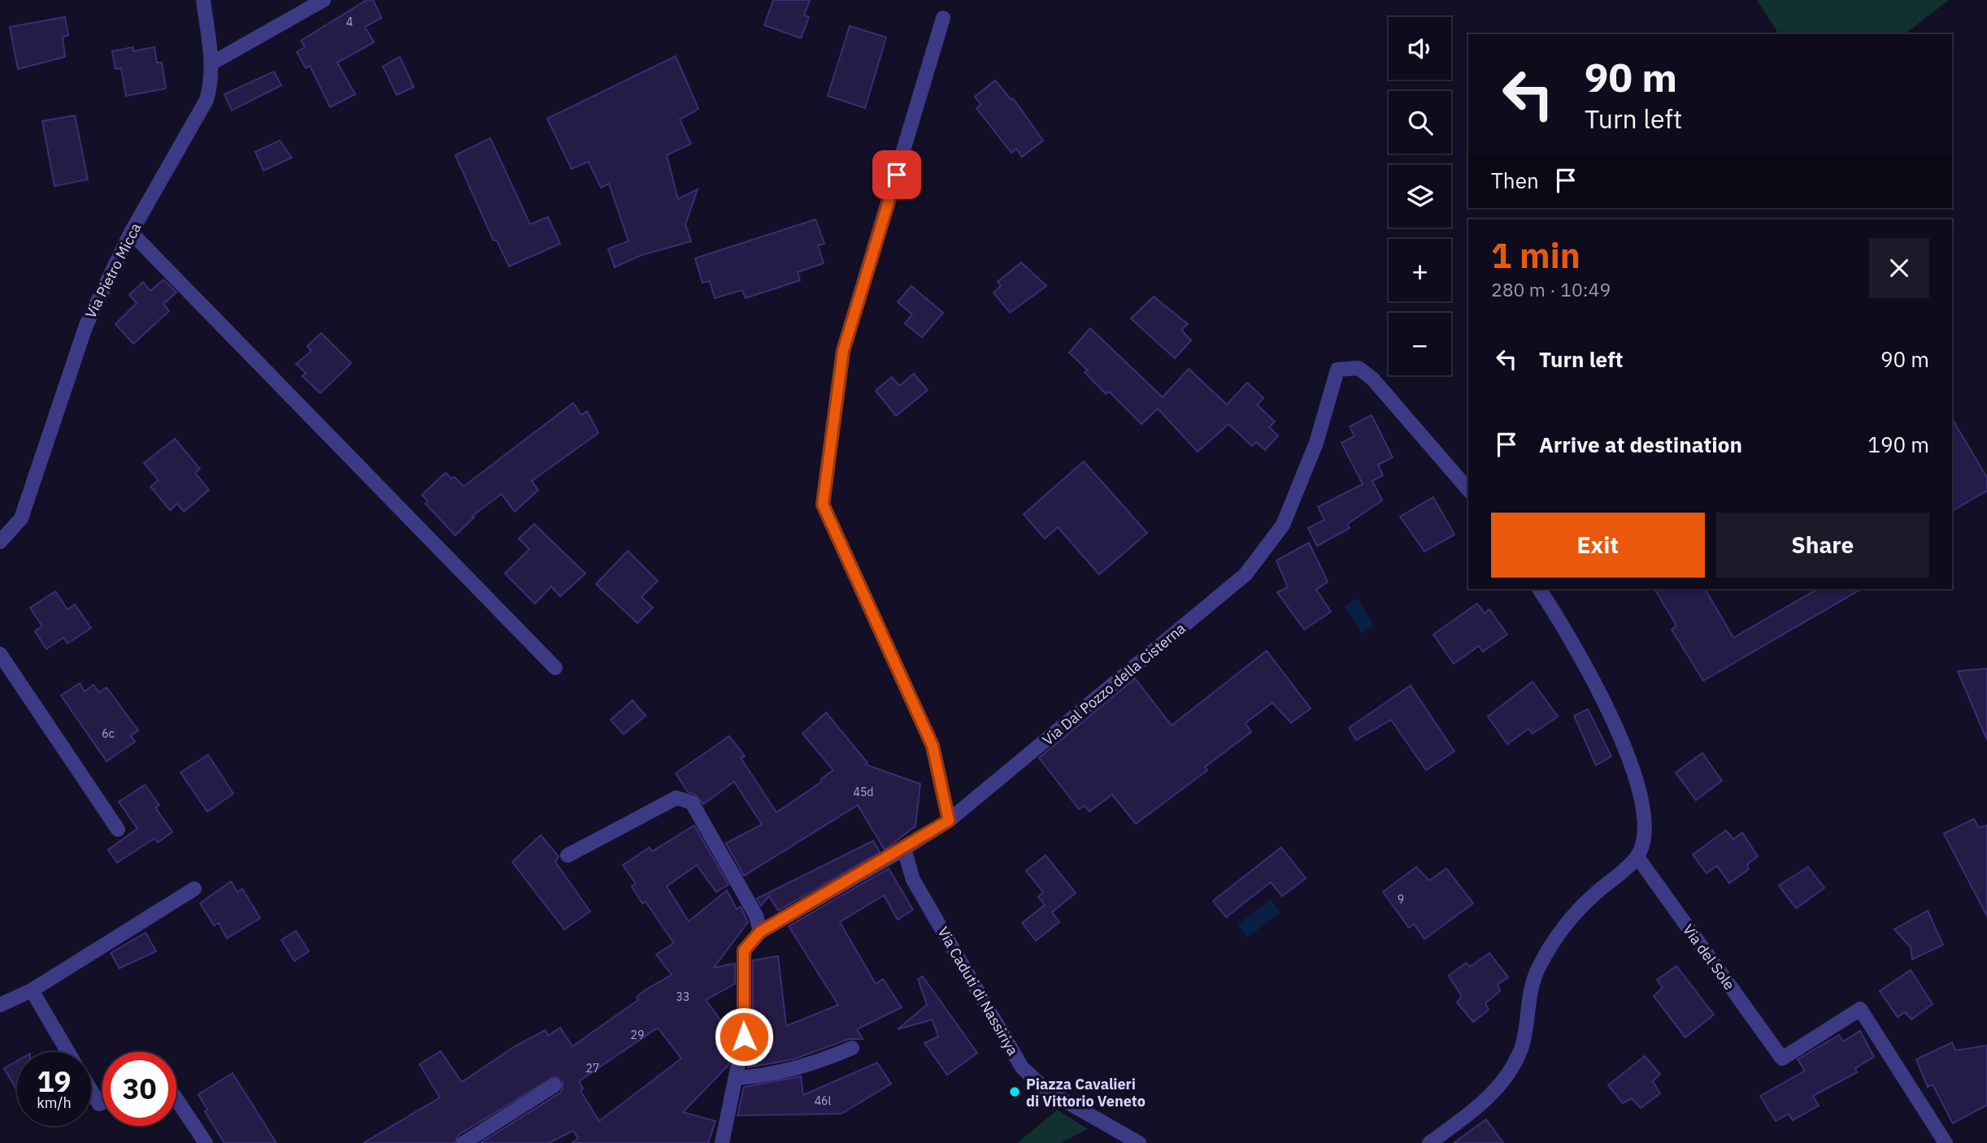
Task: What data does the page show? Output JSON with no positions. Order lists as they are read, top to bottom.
{
  "streets": {
    "street": [
      "Via Pietro Micca",
      "Via Dal Pozzo della Cisterna",
      "Via del Sole",
      "Via Caduti di Nassiriya"
    ]
  },
  "crossings": [
    ["Via Dal Pozzo della Cisterna", "Via Caduti di Nassiriya"]
  ],
  "places": ["Piazza Cavalieri di Vittorio Veneto"],
  "house_numbers": [
    "4",
    "6c",
    "45d",
    "9",
    "33",
    "29",
    "27",
    "46l"
  ],
  "page": {
    "map_buttons": ["+", "−"],
    "turn": ["90 m", "Turn left"],
    "then": "Then",
    "heading": ["1 min", "280 m · 10:49"],
    "list": [
      {
        "name": "Turn left",
        "value": "90 m"
      },
      {
        "name": "Arrive at destination",
        "value": "190 m"
      }
    ],
    "buttons": ["Exit", "Share"],
    "speed": "19 km/h",
    "limit": "30"
  }
}
